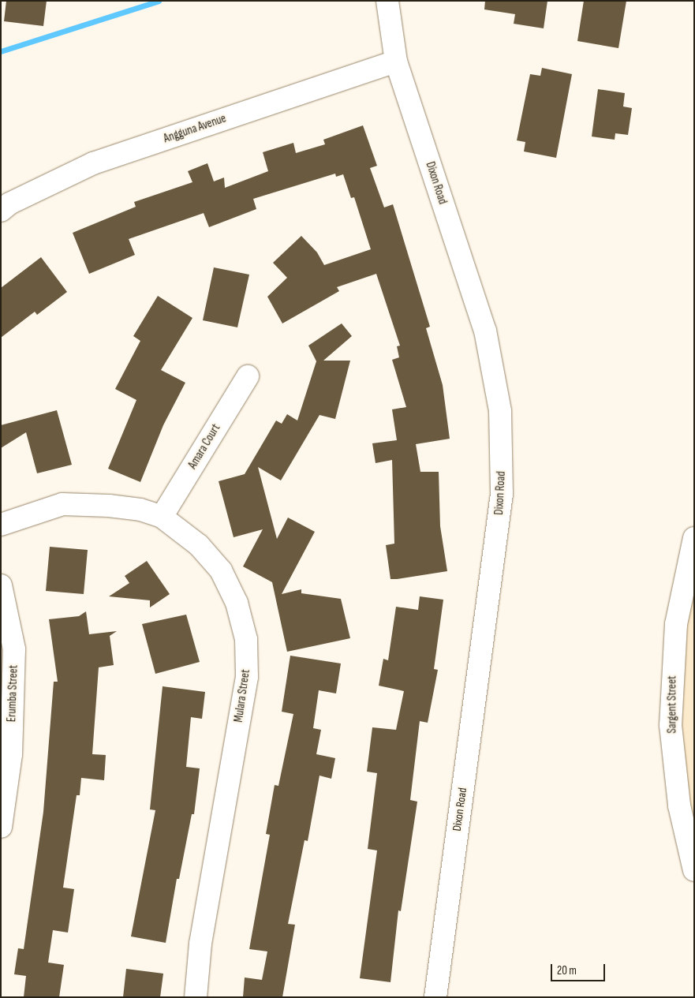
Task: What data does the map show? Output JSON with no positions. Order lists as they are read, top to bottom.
{
  "streets": {
    "street": [
      "Angguna Avenue",
      "Dixon Road",
      "Amara Court",
      "Erumba Street",
      "Mulara Street",
      "Sargent Street"
    ]
  },
  "crossings": [
    ["Angguna Avenue", "Dixon Road"],
    ["Amara Court", "Mulara Street"]
  ],
  "scale_bar": "20 m"
}
